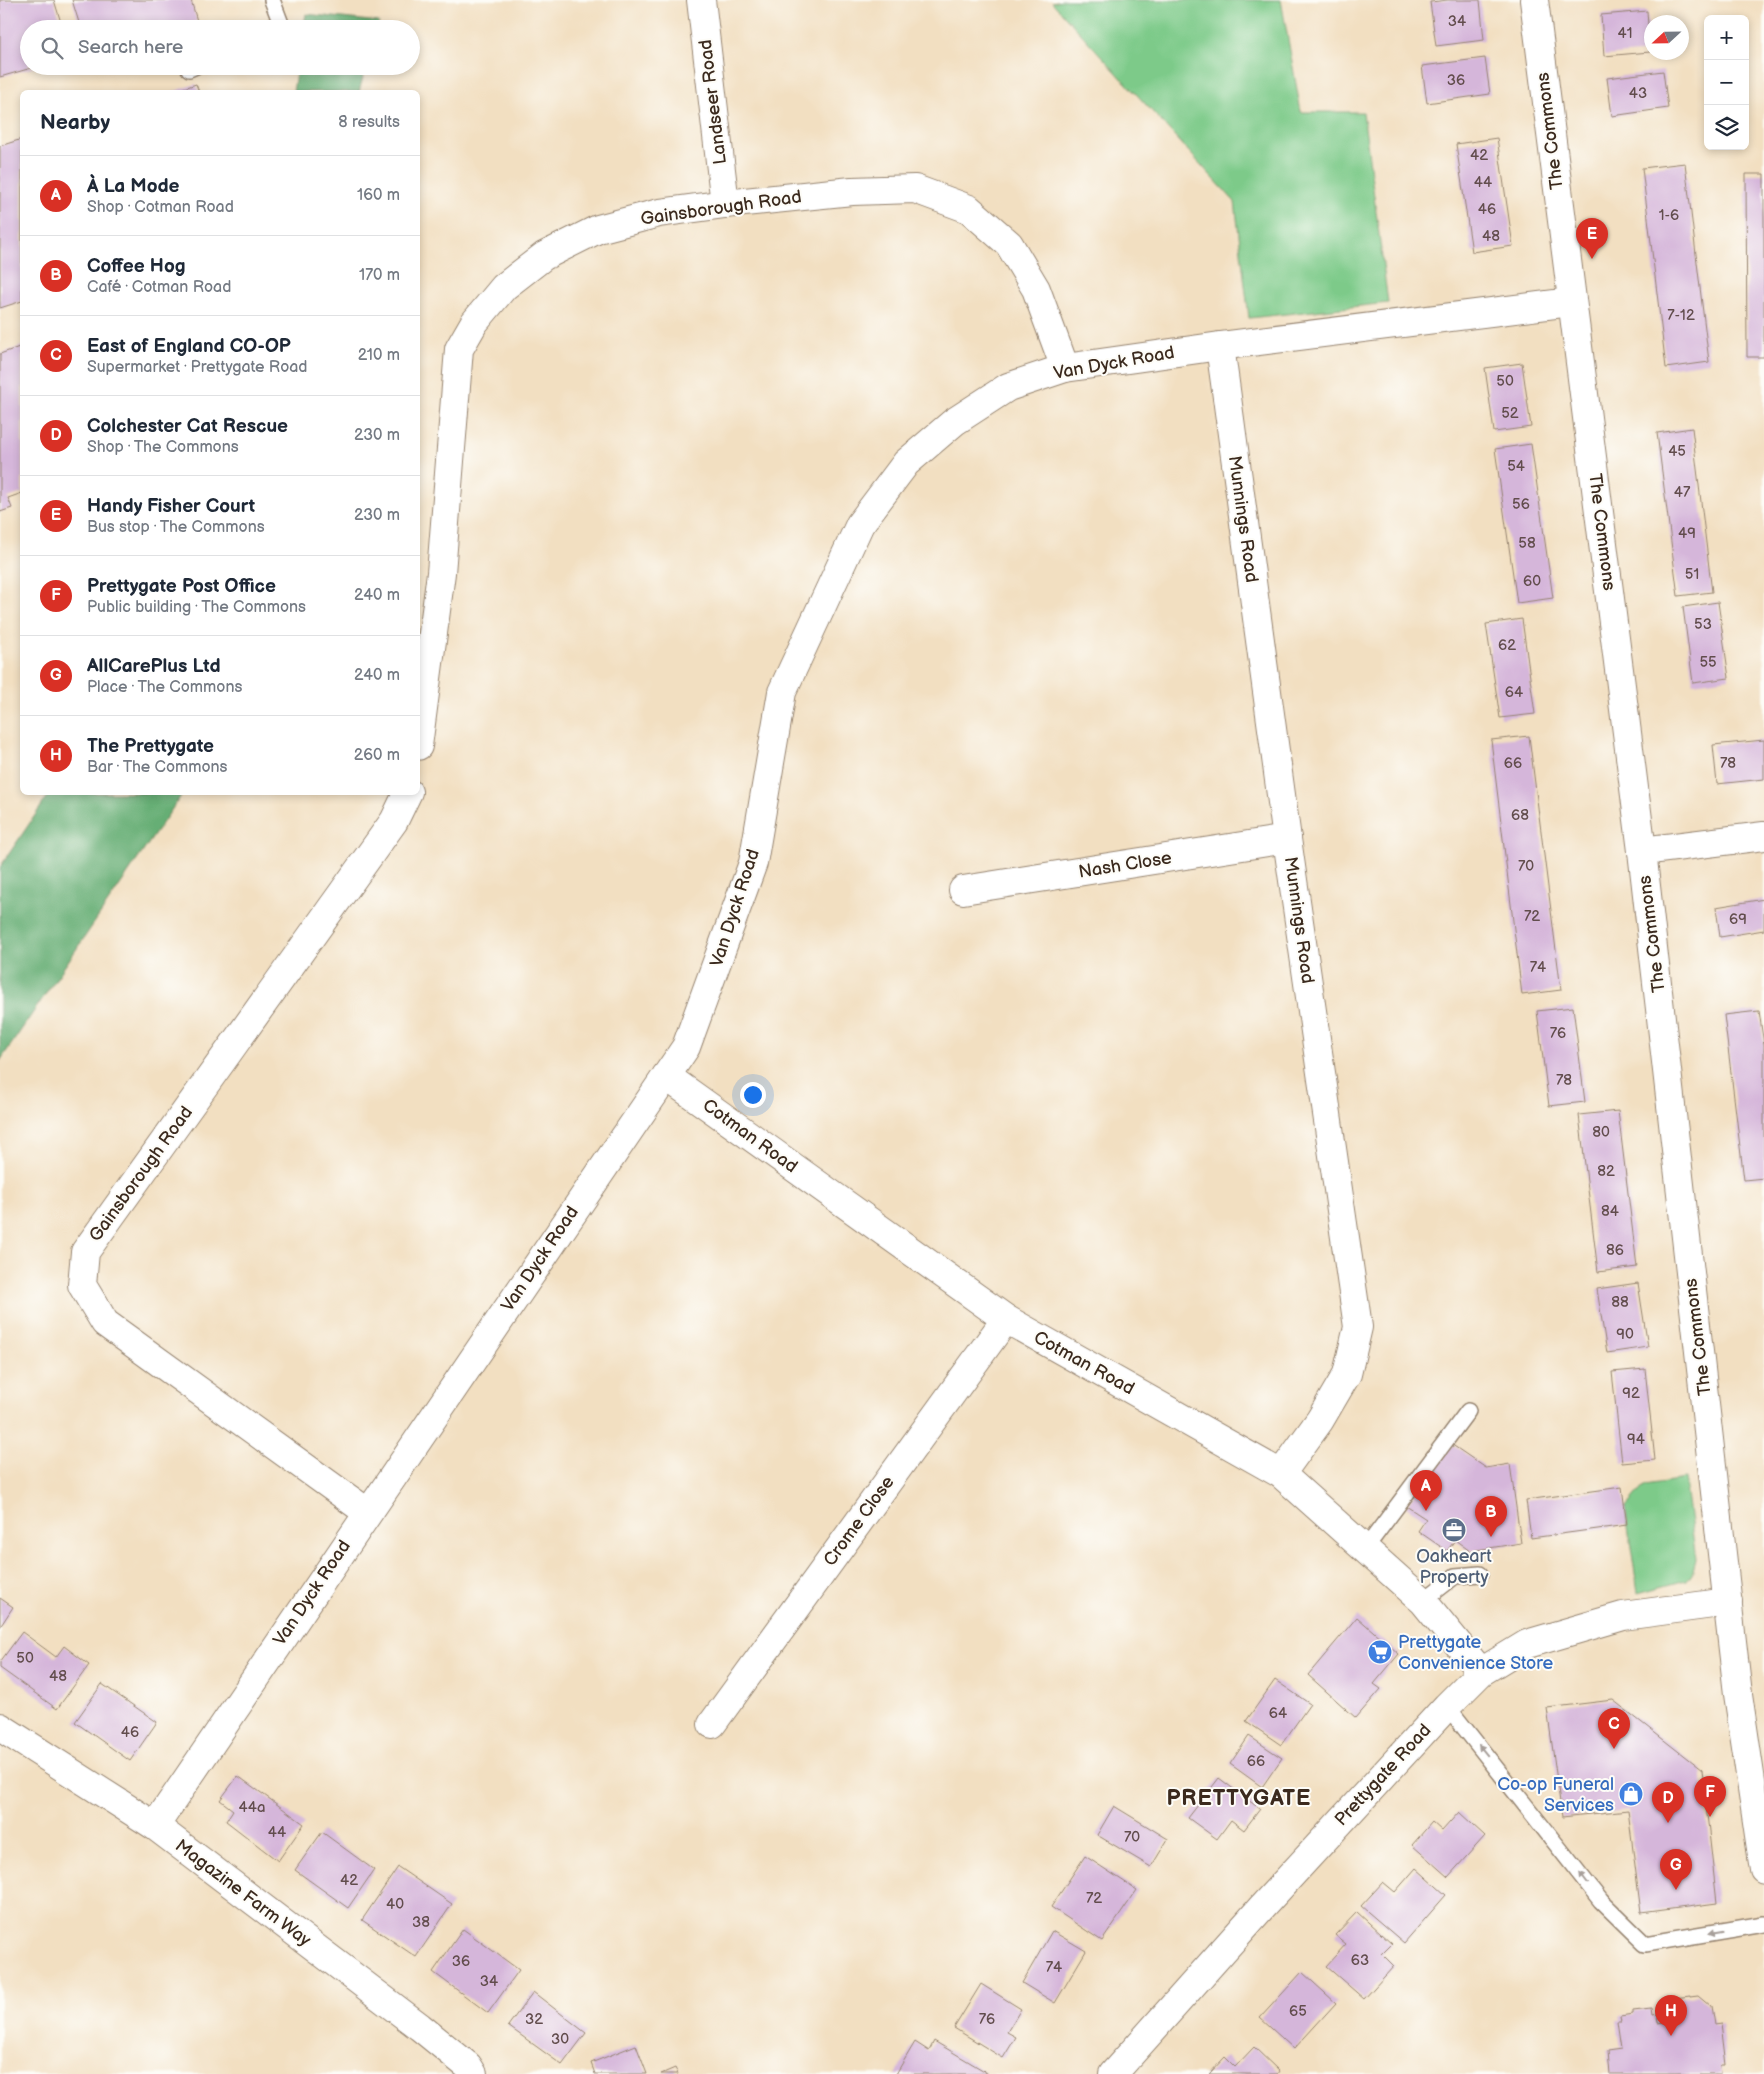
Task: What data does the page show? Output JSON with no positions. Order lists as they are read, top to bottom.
{
  "streets": {
    "street": [
      "Landseer Road",
      "The Commons",
      "Gainsborough Road",
      "Van Dyck Road",
      "Munnings Road",
      "Nash Close",
      "Cotman Road",
      "Crome Close",
      "Prettygate Road",
      "Magazine Farm Way"
    ]
  },
  "crossings": [
    ["Landseer Road", "Gainsborough Road"],
    ["The Commons", "Van Dyck Road"],
    ["The Commons", "Prettygate Road"],
    ["Gainsborough Road", "Van Dyck Road"],
    ["Van Dyck Road", "Munnings Road"],
    ["Van Dyck Road", "Cotman Road"],
    ["Van Dyck Road", "Magazine Farm Way"],
    ["Munnings Road", "Nash Close"],
    ["Munnings Road", "Cotman Road"],
    ["Cotman Road", "Crome Close"],
    ["Cotman Road", "Prettygate Road"]
  ],
  "districts": ["PRETTYGATE"],
  "places": {
    "office": ["Oakheart Property"],
    "supermarket": ["Prettygate Convenience Store"],
    "shop": ["Co-op Funeral Services"]
  },
  "house_numbers": [
    "34",
    "41",
    "36",
    "43",
    "42",
    "44",
    "46",
    "1-6",
    "48",
    "7-12",
    "50",
    "52",
    "45",
    "54",
    "47",
    "56",
    "49",
    "58",
    "51",
    "60",
    "53",
    "62",
    "55",
    "64",
    "66",
    "78",
    "68",
    "70",
    "72",
    "69",
    "74",
    "76",
    "78",
    "80",
    "82",
    "84",
    "86",
    "88",
    "90",
    "92",
    "94",
    "50",
    "48",
    "64",
    "46",
    "66",
    "44a",
    "44",
    "70",
    "42",
    "72",
    "40",
    "38",
    "63",
    "36",
    "74",
    "34",
    "65",
    "32",
    "76",
    "30"
  ],
  "north": "left",
  "page": {
    "map_buttons": ["+", "−"],
    "search": "Search here",
    "heading": ["Nearby", "8 results"],
    "list": [
      {
        "mark": "A",
        "name": "À La Mode",
        "note": "Shop · Cotman Road",
        "value": "160 m"
      },
      {
        "mark": "B",
        "name": "Coffee Hog",
        "note": "Café · Cotman Road",
        "value": "170 m"
      },
      {
        "mark": "C",
        "name": "East of England CO-OP",
        "note": "Supermarket · Prettygate Road",
        "value": "210 m"
      },
      {
        "mark": "D",
        "name": "Colchester Cat Rescue",
        "note": "Shop · The Commons",
        "value": "230 m"
      },
      {
        "mark": "E",
        "name": "Handy Fisher Court",
        "note": "Bus stop · The Commons",
        "value": "230 m"
      },
      {
        "mark": "F",
        "name": "Prettygate Post Office",
        "note": "Public building · The Commons",
        "value": "240 m"
      },
      {
        "mark": "G",
        "name": "AllCarePlus Ltd",
        "note": "Place · The Commons",
        "value": "240 m"
      },
      {
        "mark": "H",
        "name": "The Prettygate",
        "note": "Bar · The Commons",
        "value": "260 m"
      }
    ],
    "pins": [
      "E",
      "A",
      "B",
      "C",
      "F",
      "D",
      "G",
      "H"
    ]
  }
}
